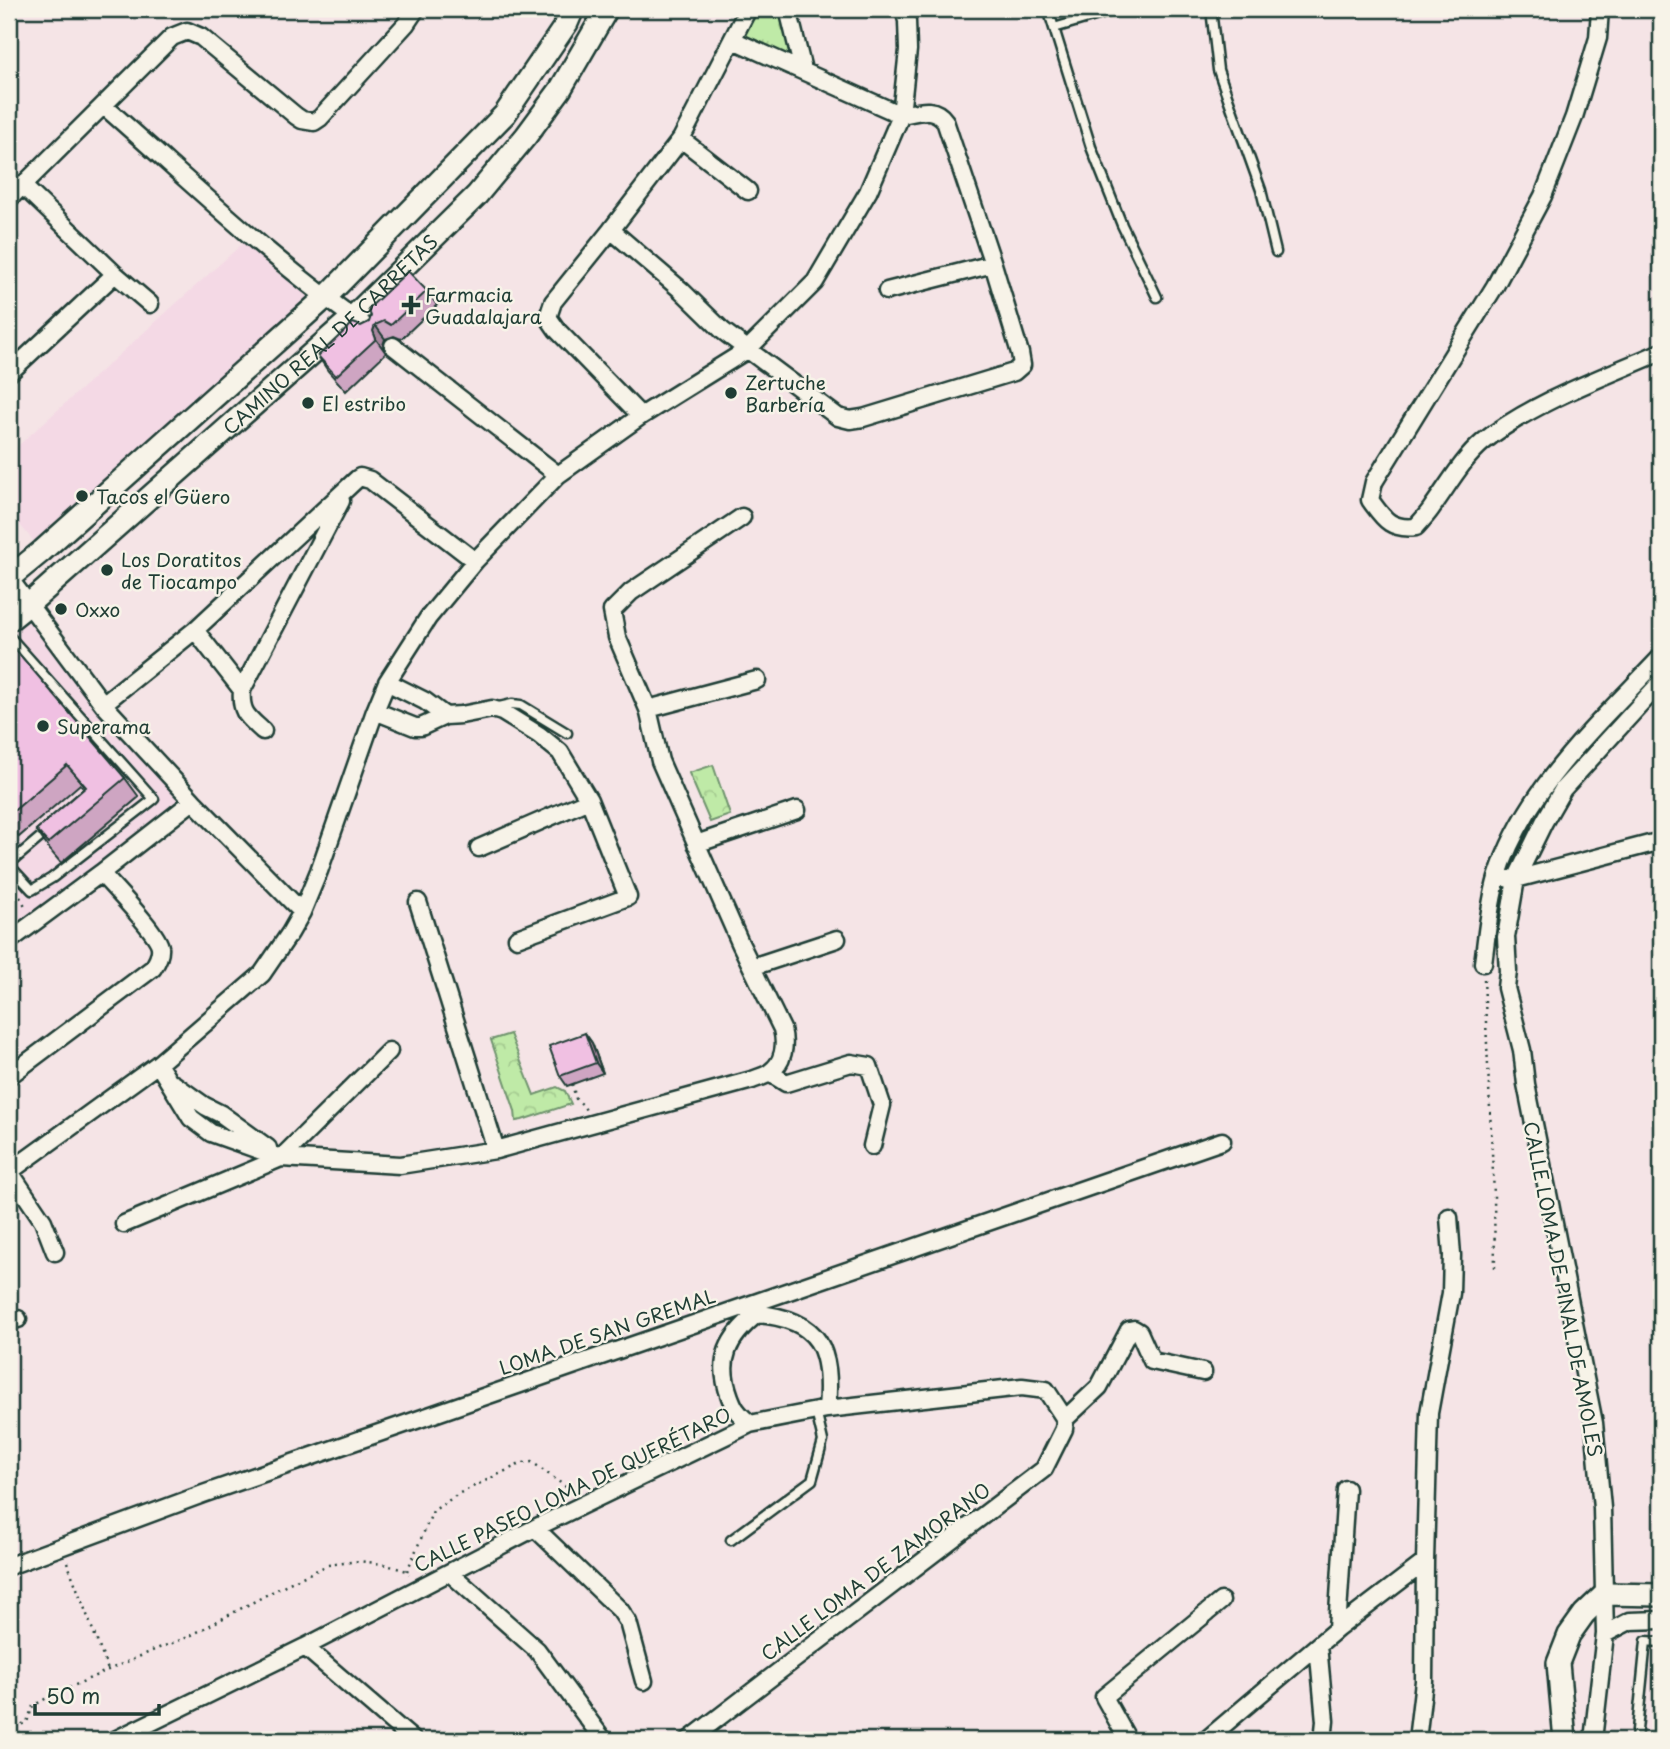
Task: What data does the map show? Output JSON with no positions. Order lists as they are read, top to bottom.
{
  "streets": {
    "street": [
      "CAMINO REAL DE CARRETAS",
      "CALLE LOMA DE PINAL DE AMOLES",
      "LOMA DE SAN GREMAL",
      "CALLE PASEO LOMA DE QUERÉTARO",
      "CALLE LOMA DE ZAMORANO"
    ]
  },
  "crossings": [
    ["LOMA DE SAN GREMAL", "CALLE PASEO LOMA DE QUERÉTARO"],
    ["CALLE PASEO LOMA DE QUERÉTARO", "CALLE LOMA DE ZAMORANO"]
  ],
  "places": {
    "health": ["Farmacia Guadalajara"],
    "other": [
      "Zertuche Barbería",
      "El estribo",
      "Tacos el Güero",
      "Los Doratitos de Tiocampo",
      "Oxxo",
      "Superama"
    ]
  },
  "scale_bar": "50 m"
}
